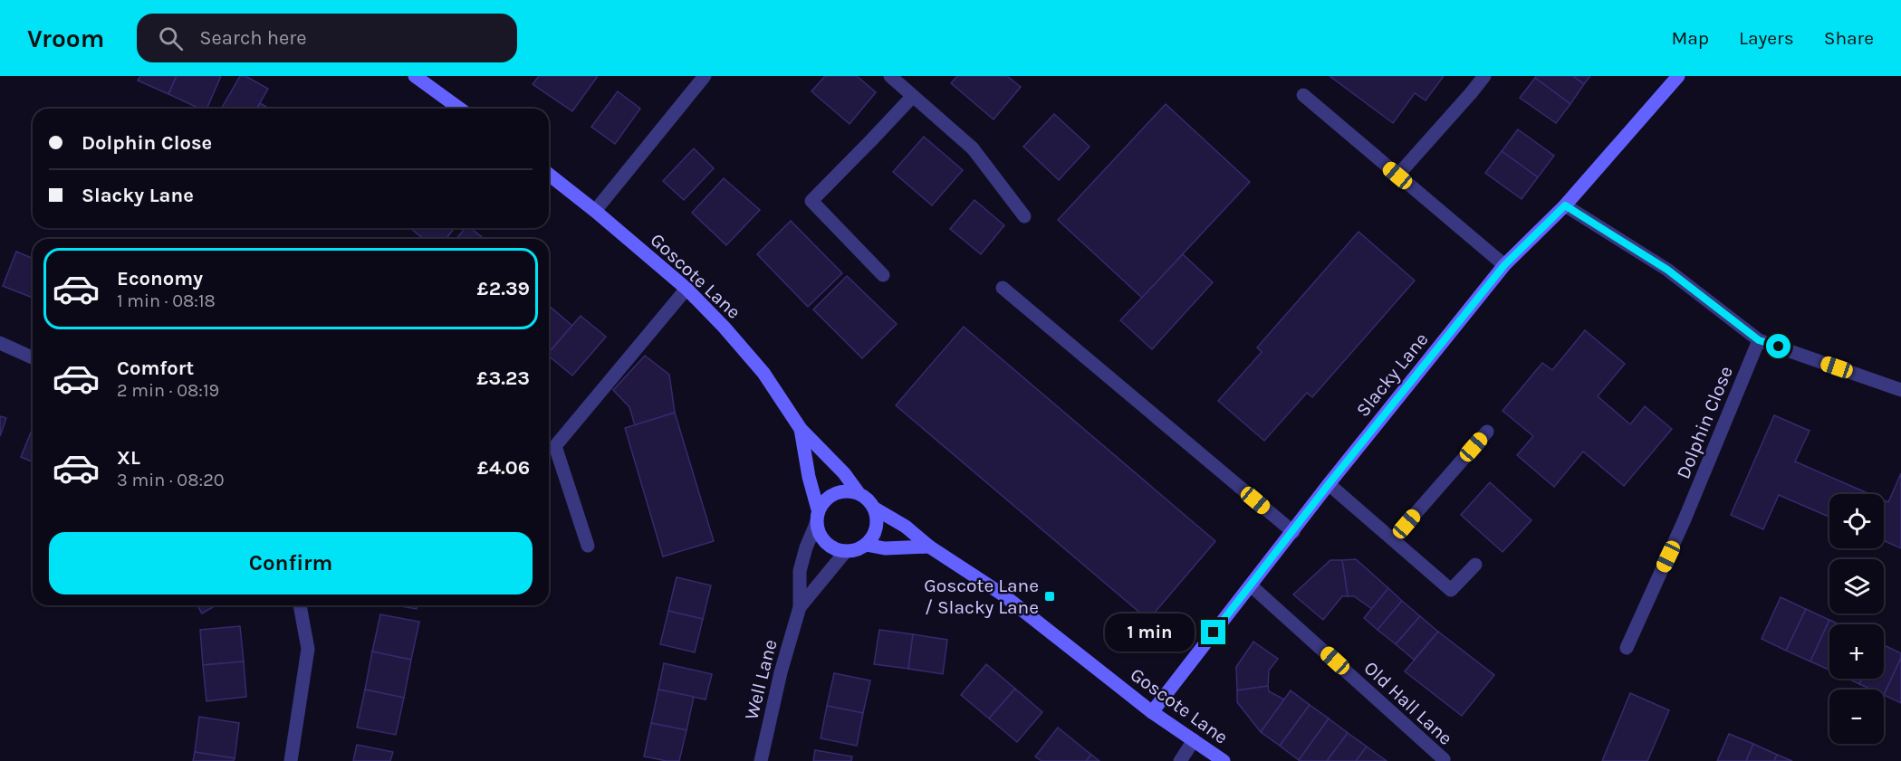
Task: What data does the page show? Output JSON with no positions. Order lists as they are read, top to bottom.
{
  "streets": {
    "street": [
      "Goscote Lane",
      "Slacky Lane",
      "Dolphin Close",
      "Well Lane",
      "Old Hall Lane"
    ]
  },
  "crossings": [
    ["Goscote Lane", "Slacky Lane"],
    ["Goscote Lane", "Well Lane"],
    ["Slacky Lane", "Old Hall Lane"]
  ],
  "places": {
    "transit": ["Goscote Lane / Slacky Lane"]
  },
  "page": {
    "header": "Vroom",
    "search": "Search here",
    "nav": ["Map", "Layers", "Share"],
    "banner": ["Dolphin Close", "Slacky Lane"],
    "list": [
      {
        "name": "Economy",
        "note": "1 min · 08:18",
        "value": "£2.39"
      },
      {
        "name": "Comfort",
        "note": "2 min · 08:19",
        "value": "£3.23"
      },
      {
        "name": "XL",
        "note": "3 min · 08:20",
        "value": "£4.06"
      }
    ],
    "map_buttons": ["+", "−"],
    "buttons": "Confirm",
    "bubble": "1 min"
  }
}
